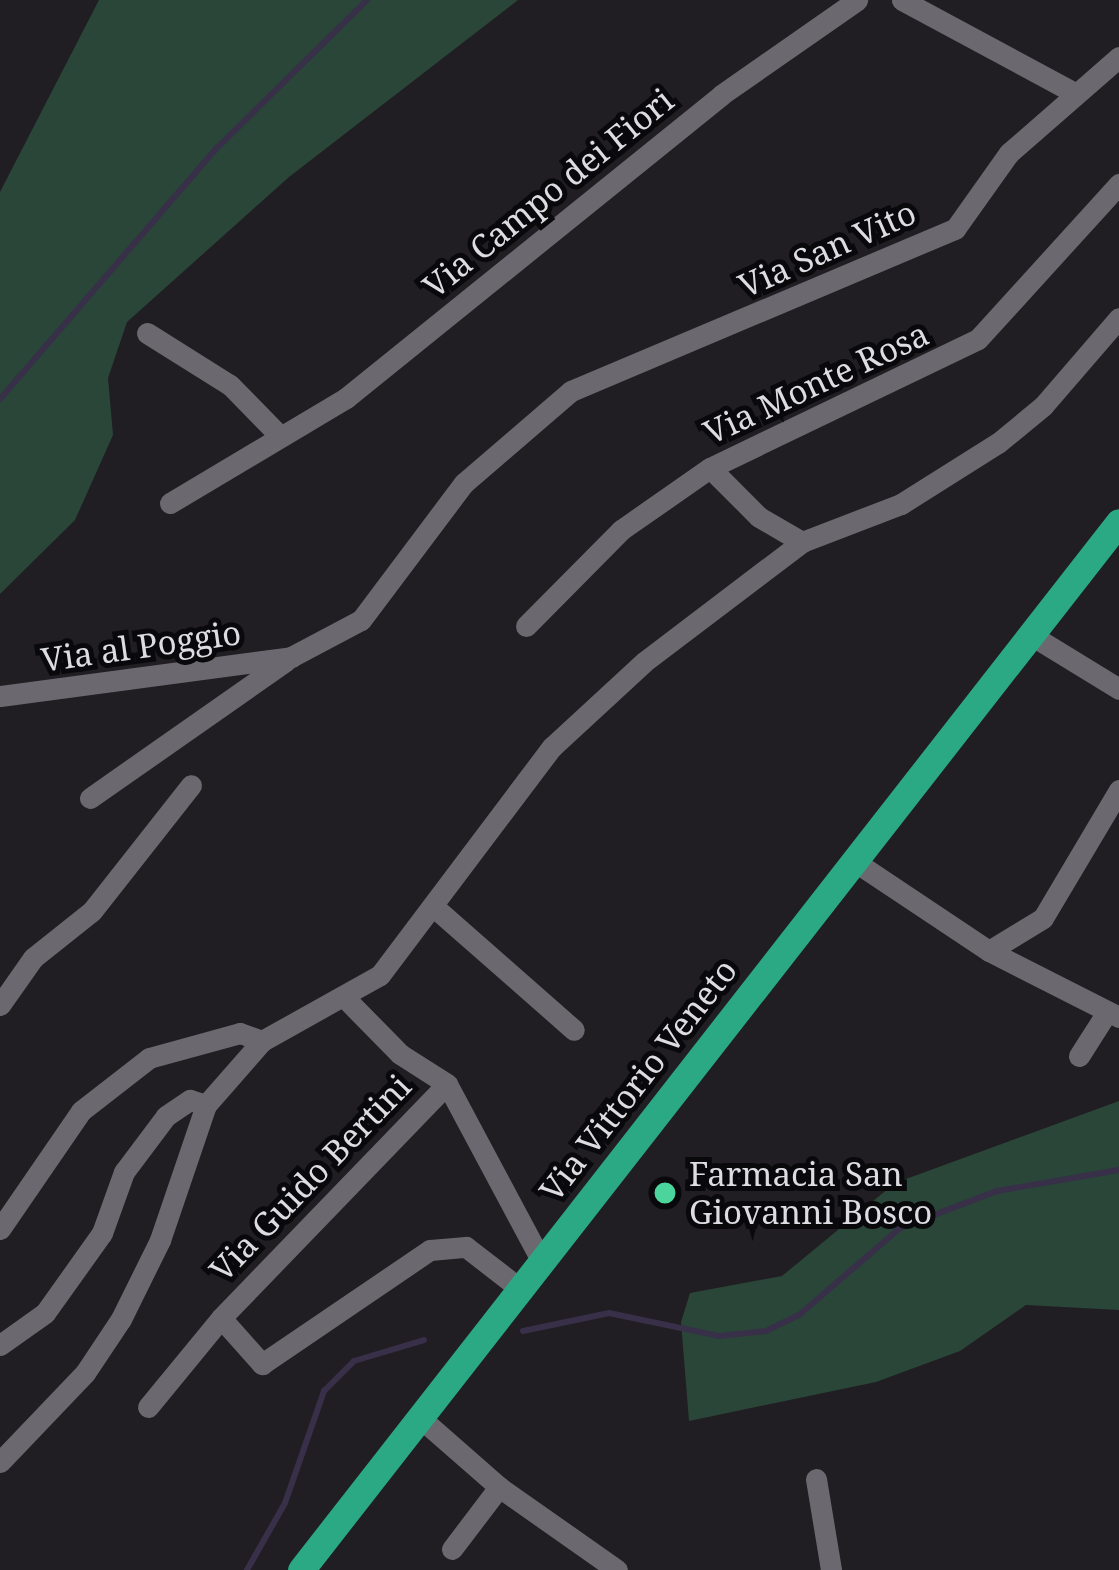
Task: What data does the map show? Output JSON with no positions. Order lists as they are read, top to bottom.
{
  "streets": {
    "main road": ["Via Vittorio Veneto"],
    "street": [
      "Via Campo dei Fiori",
      "Via San Vito",
      "Via Monte Rosa",
      "Via al Poggio",
      "Via Guido Bertini"
    ]
  },
  "crossings": [
    ["Via San Vito", "Via al Poggio"],
    ["Via Vittorio Veneto", "Via Guido Bertini"]
  ],
  "places": ["Farmacia San Giovanni Bosco"]
}
